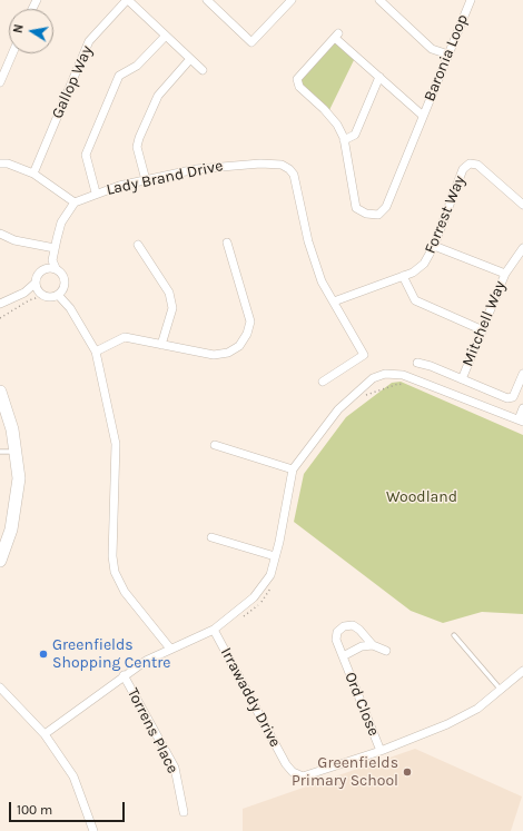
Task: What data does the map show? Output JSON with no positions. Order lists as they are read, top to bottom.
{
  "streets": {
    "street": [
      "Baronia Loop",
      "Gallop Way",
      "Lady Brand Drive",
      "Forrest Way",
      "Mitchell Way",
      "Irrawaddy Drive",
      "Ord Close",
      "Torrens Place"
    ]
  },
  "crossings": [
    ["Lady Brand Drive", "Forrest Way"],
    ["Irrawaddy Drive", "Ord Close"]
  ],
  "parks": ["Woodland"],
  "places": ["Greenfields Shopping Centre", "Greenfields Primary School"],
  "scale_bar": "100 m",
  "north": "left"
}
